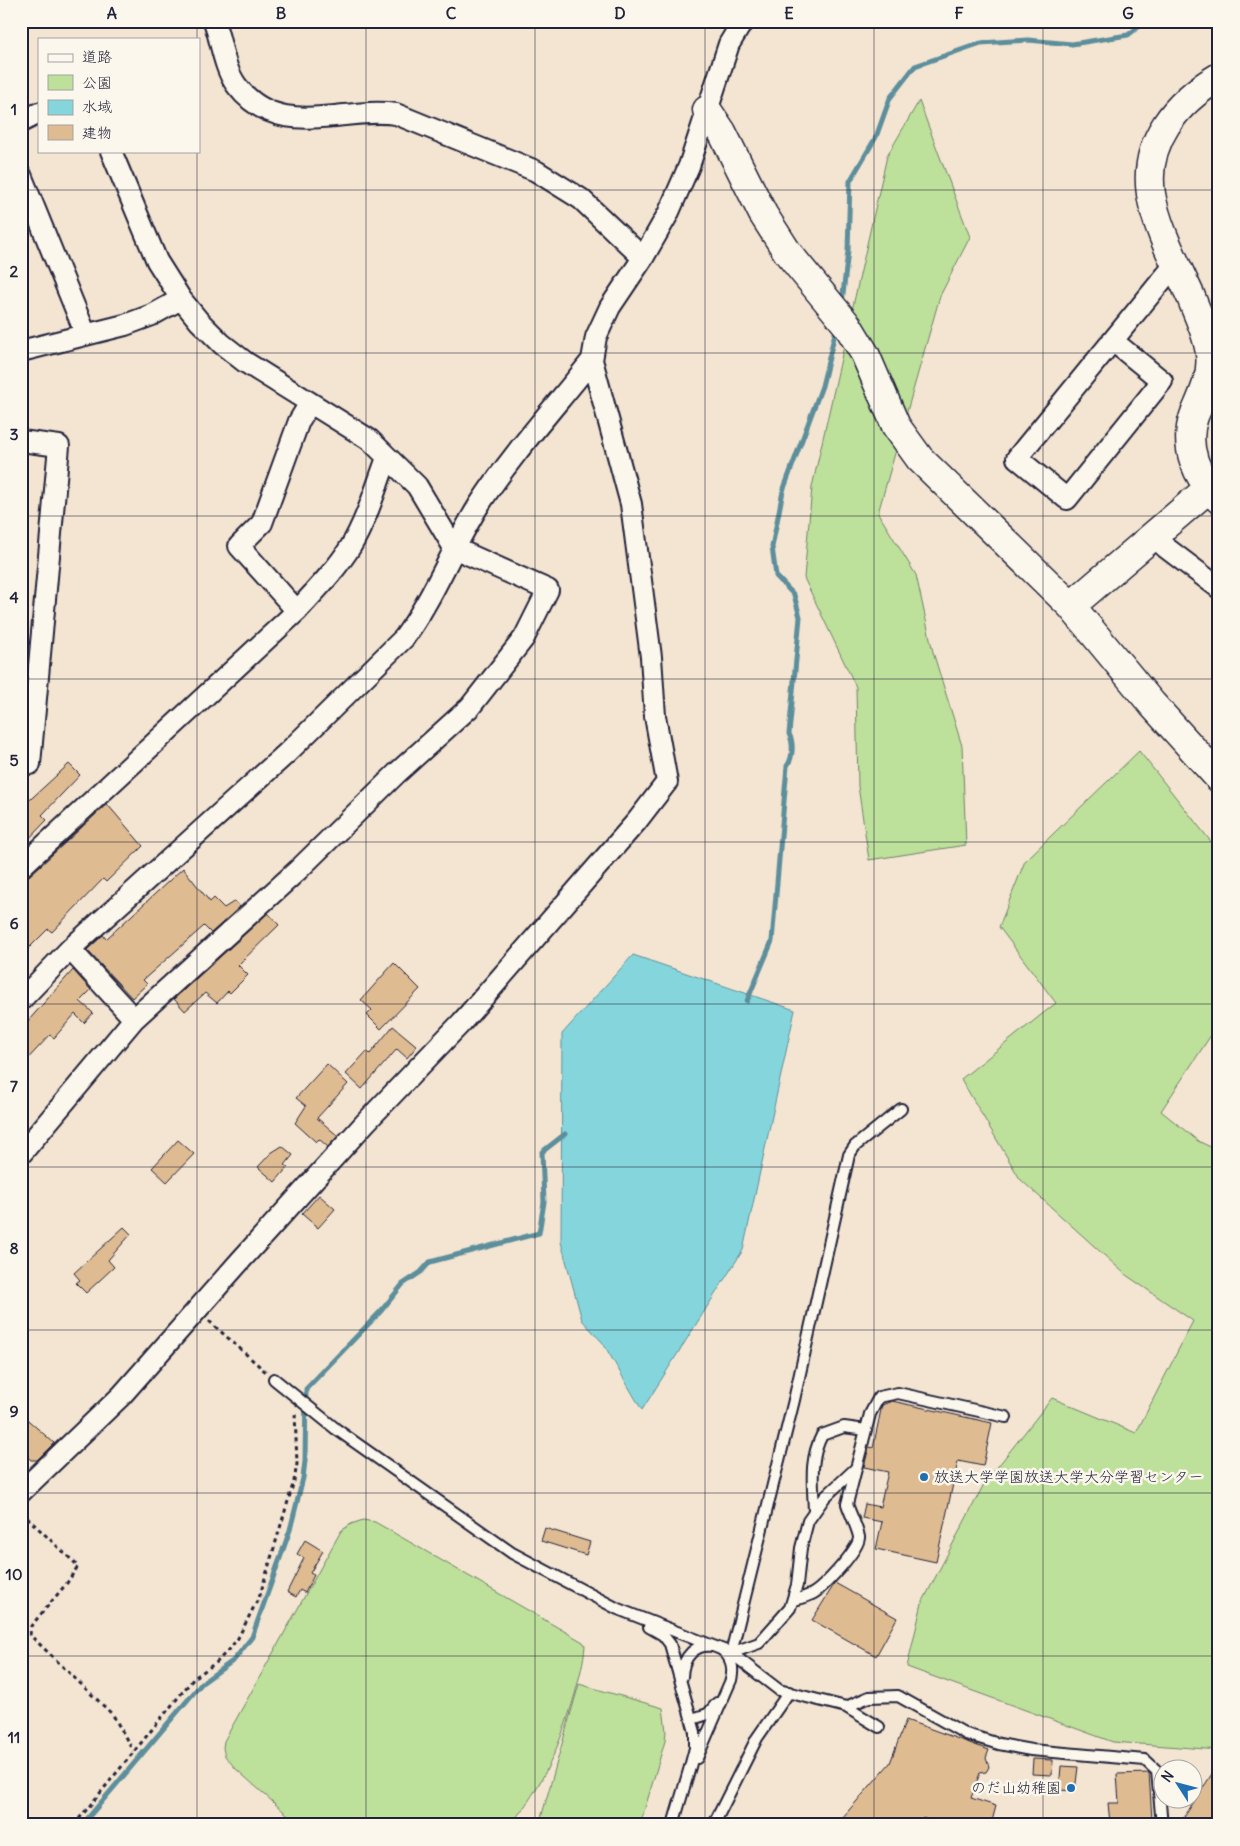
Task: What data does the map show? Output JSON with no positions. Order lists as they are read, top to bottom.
{
  "places": ["放送大学学園放送大学大分学習センター", "のだ山幼稚園"],
  "legend": [
    "道路",
    "公園",
    "水域",
    "建物"
  ],
  "north": "top left",
  "grid": {
    "columns": [
      "A",
      "B",
      "C",
      "D",
      "E",
      "F",
      "G"
    ],
    "rows": [
      "1",
      "2",
      "3",
      "4",
      "5",
      "6",
      "7",
      "8",
      "9",
      "10",
      "11"
    ]
  }
}
